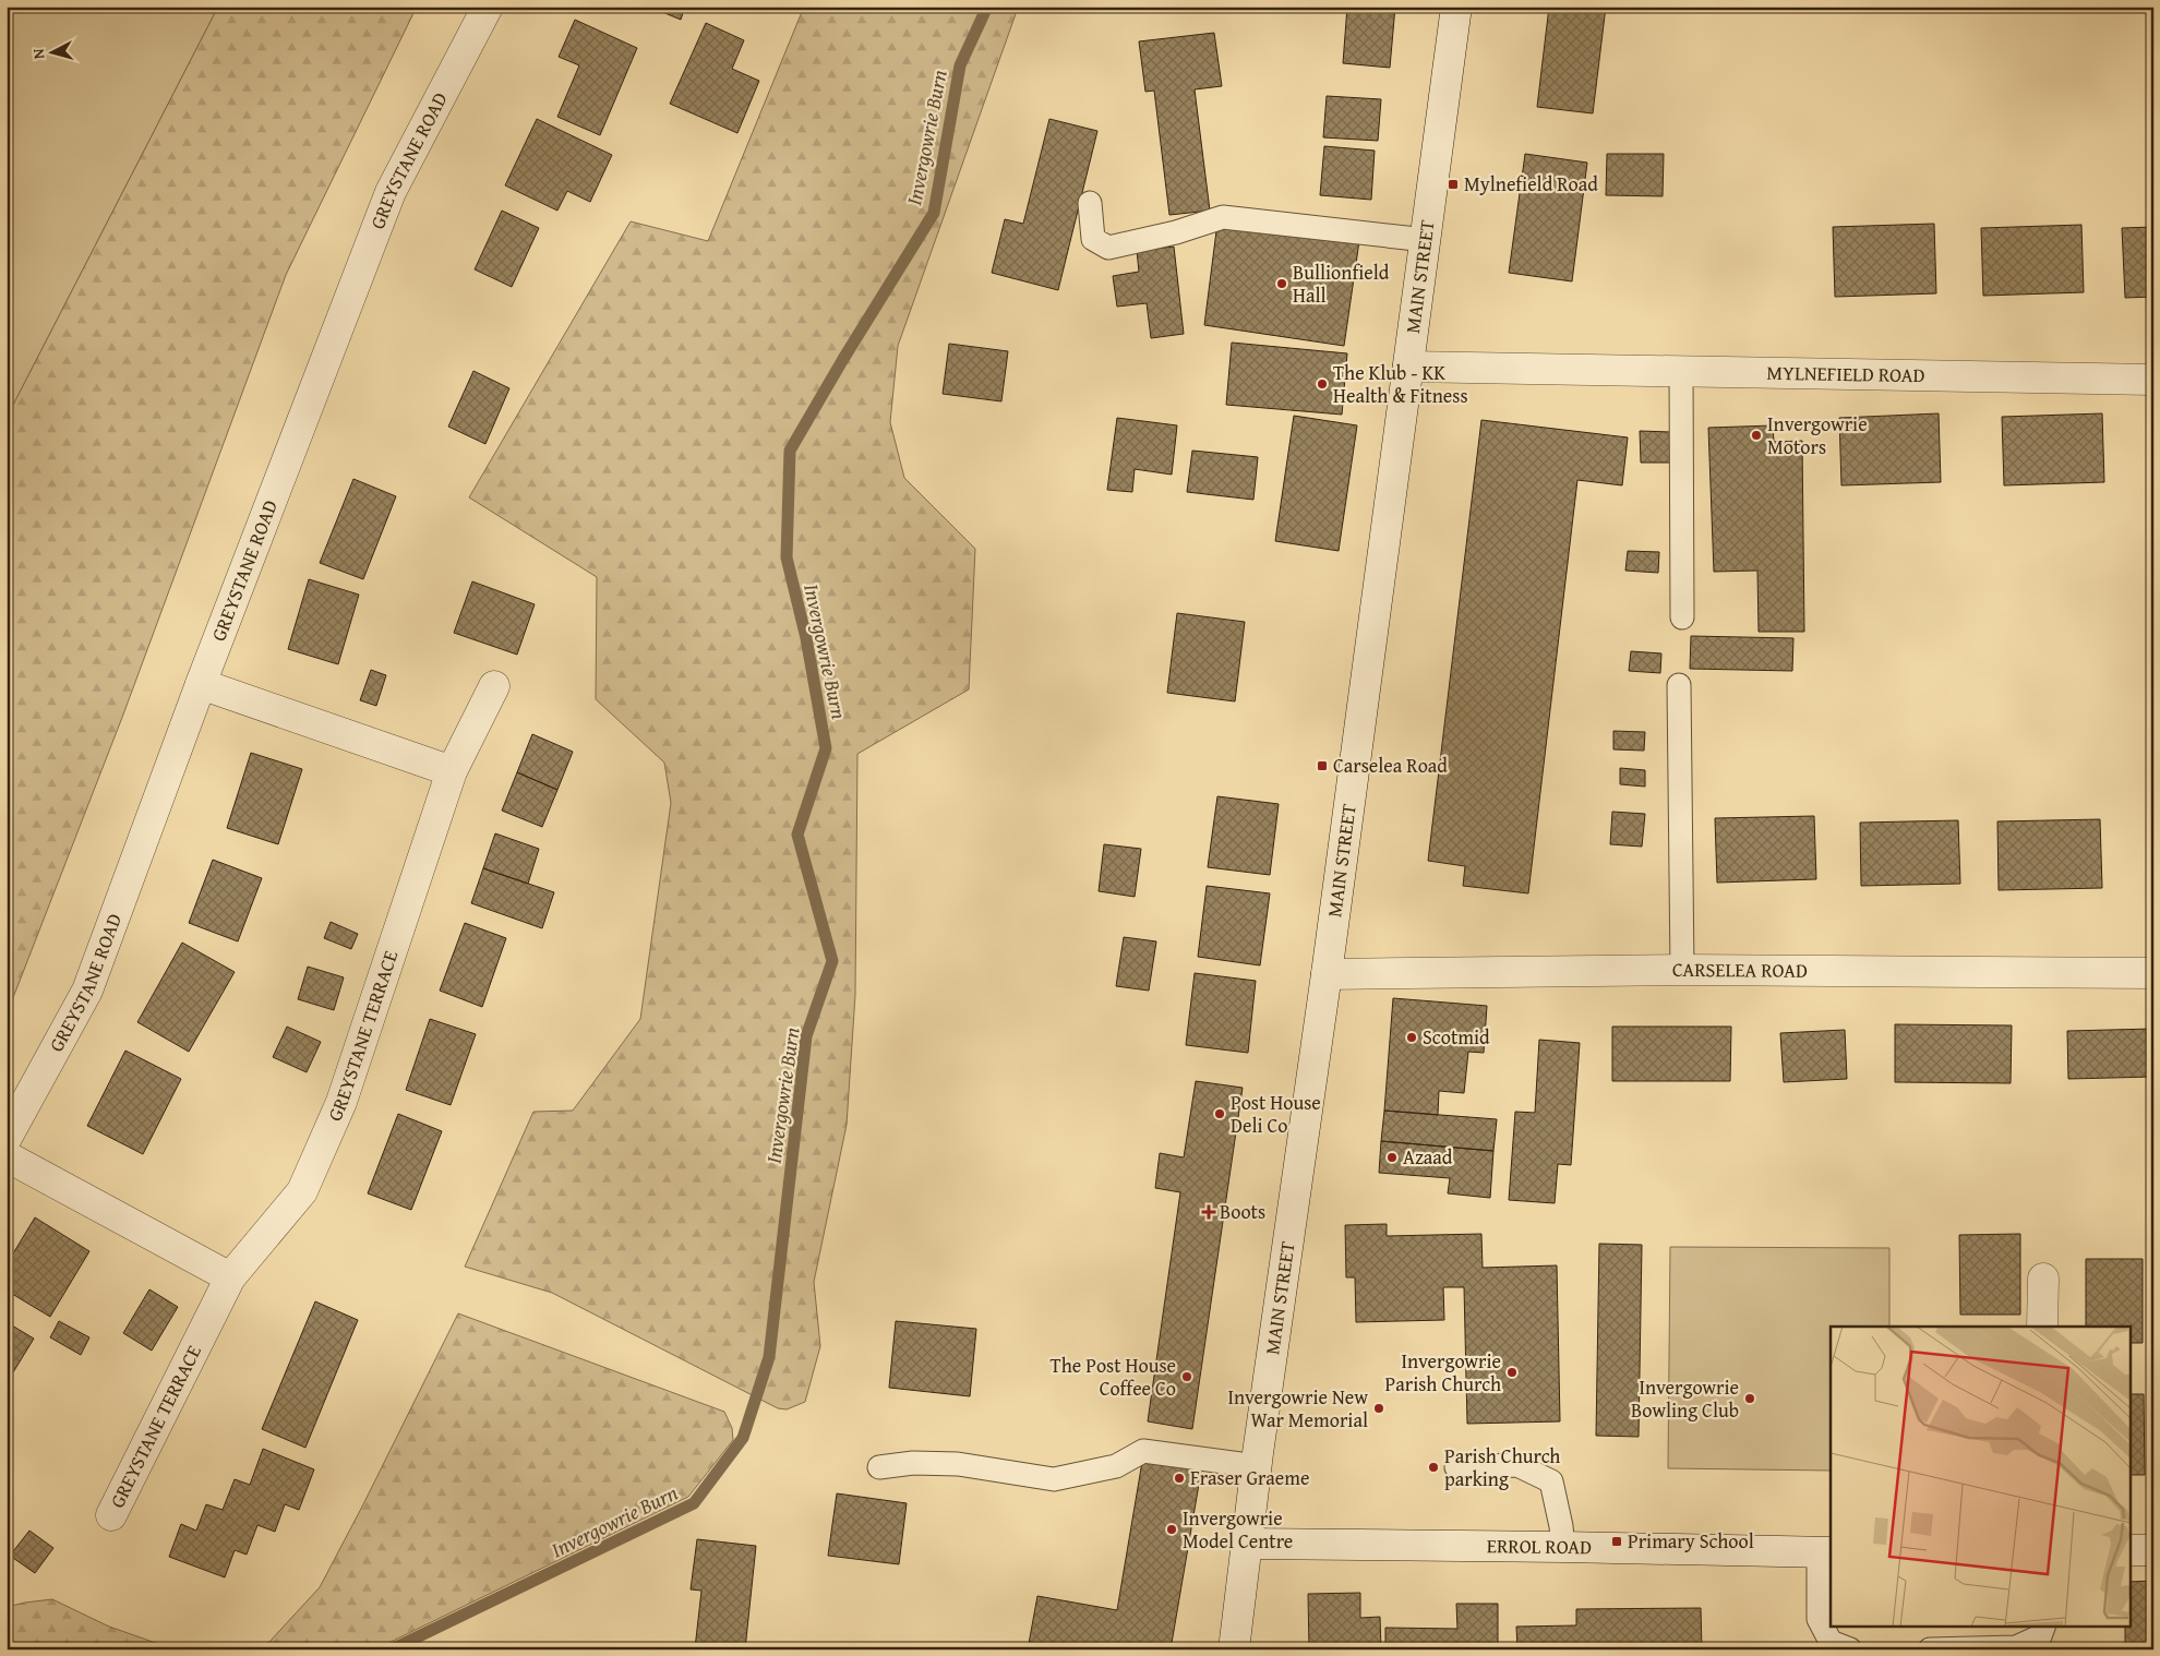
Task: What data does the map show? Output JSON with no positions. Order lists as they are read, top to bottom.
{
  "streets": {
    "street": [
      "GREYSTANE ROAD",
      "MAIN STREET",
      "MYLNEFIELD ROAD",
      "CARSELEA ROAD",
      "GREYSTANE TERRACE",
      "ERROL ROAD"
    ]
  },
  "crossings": [
    ["MAIN STREET", "MYLNEFIELD ROAD"],
    ["MAIN STREET", "CARSELEA ROAD"],
    ["MAIN STREET", "ERROL ROAD"]
  ],
  "water": ["Invergowrie Burn"],
  "places": {
    "transit": ["Mylnefield Road", "Carselea Road", "Primary School"],
    "other": [
      "Bullionfield Hall",
      "The Klub - KK Health & Fitness",
      "Invergowrie Motors",
      "Scotmid",
      "Post House Deli Co",
      "Azaad",
      "Invergowrie Parish Church",
      "The Post House Coffee Co",
      "Invergowrie Bowling Club",
      "Invergowrie New War Memorial",
      "Parish Church parking",
      "Fraser Graeme",
      "Invergowrie Model Centre"
    ],
    "health": ["Boots"]
  },
  "north": "left"
}
